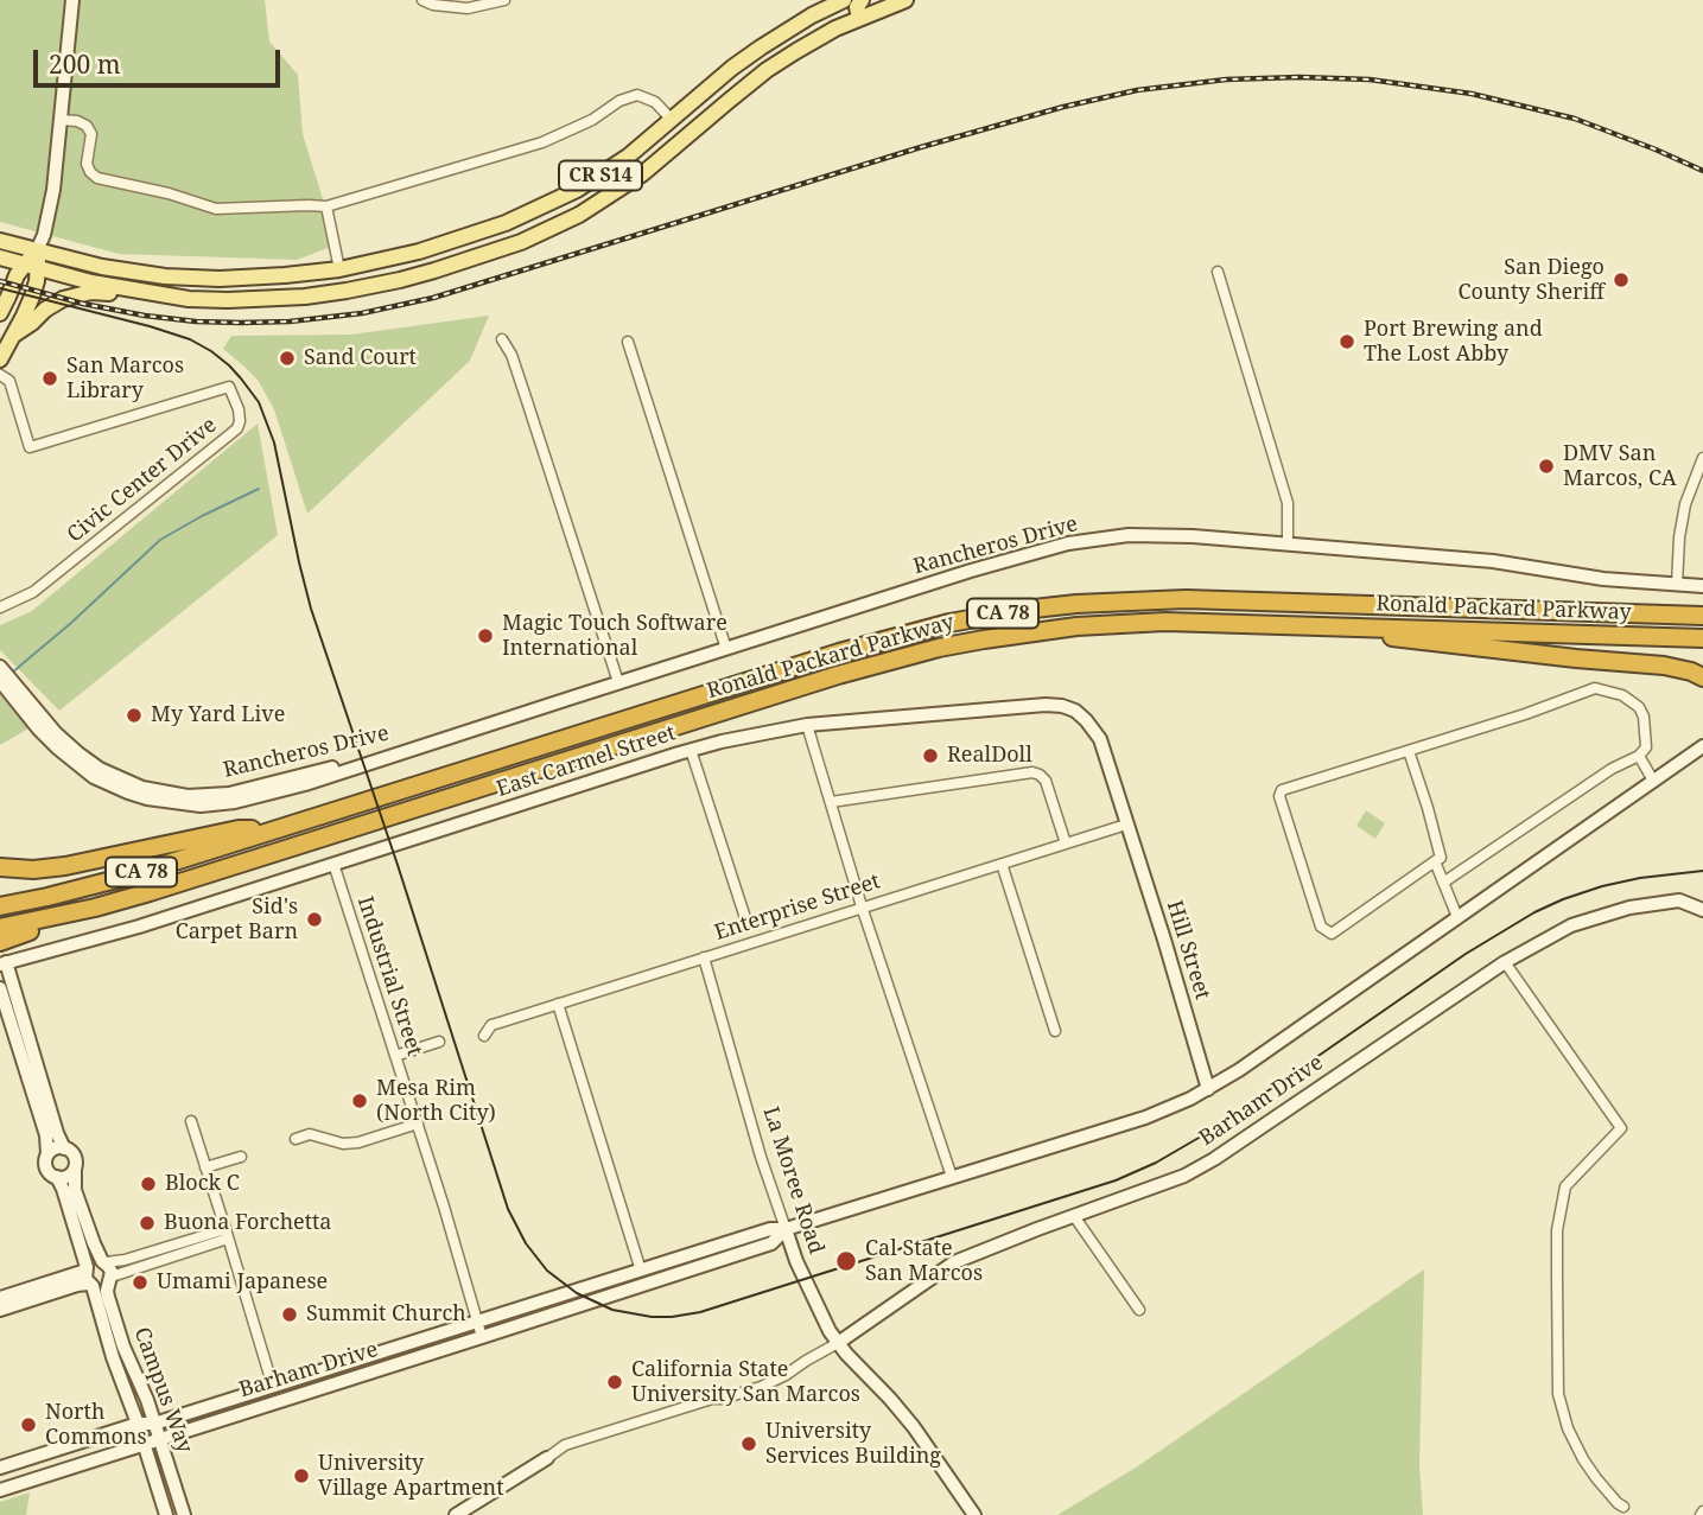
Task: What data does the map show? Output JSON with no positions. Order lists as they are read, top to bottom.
{
  "streets": {
    "highway": ["Ronald Packard Parkway", "CA 78"],
    "main road": [
      "CR S14",
      "Rancheros Drive",
      "East Carmel Street",
      "Hill Street",
      "Barham Drive",
      "La Moree Road",
      "Campus Way"
    ],
    "street": ["Civic Center Drive", "Enterprise Street", "Industrial Street"]
  },
  "crossings": [
    ["East Carmel Street", "Enterprise Street"],
    ["East Carmel Street", "Hill Street"],
    ["East Carmel Street", "Industrial Street"],
    ["East Carmel Street", "Campus Way"],
    ["Enterprise Street", "Hill Street"],
    ["Enterprise Street", "La Moree Road"],
    ["Hill Street", "Barham Drive"],
    ["Industrial Street", "Barham Drive"],
    ["Barham Drive", "La Moree Road"],
    ["Barham Drive", "Campus Way"]
  ],
  "places": [
    "San Diego County Sheriff",
    "Port Brewing and The Lost Abby",
    "Sand Court",
    "San Marcos Library",
    "DMV San Marcos, CA",
    "Magic Touch Software International",
    "My Yard Live",
    "RealDoll",
    "Sid's Carpet Barn",
    "Mesa Rim (North City)",
    "Block C",
    "Buona Forchetta",
    "Cal State San Marcos",
    "Umami Japanese",
    "Summit Church",
    "California State University San Marcos",
    "North Commons",
    "University Services Building",
    "University Village Apartment"
  ],
  "scale_bar": "200 m"
}
